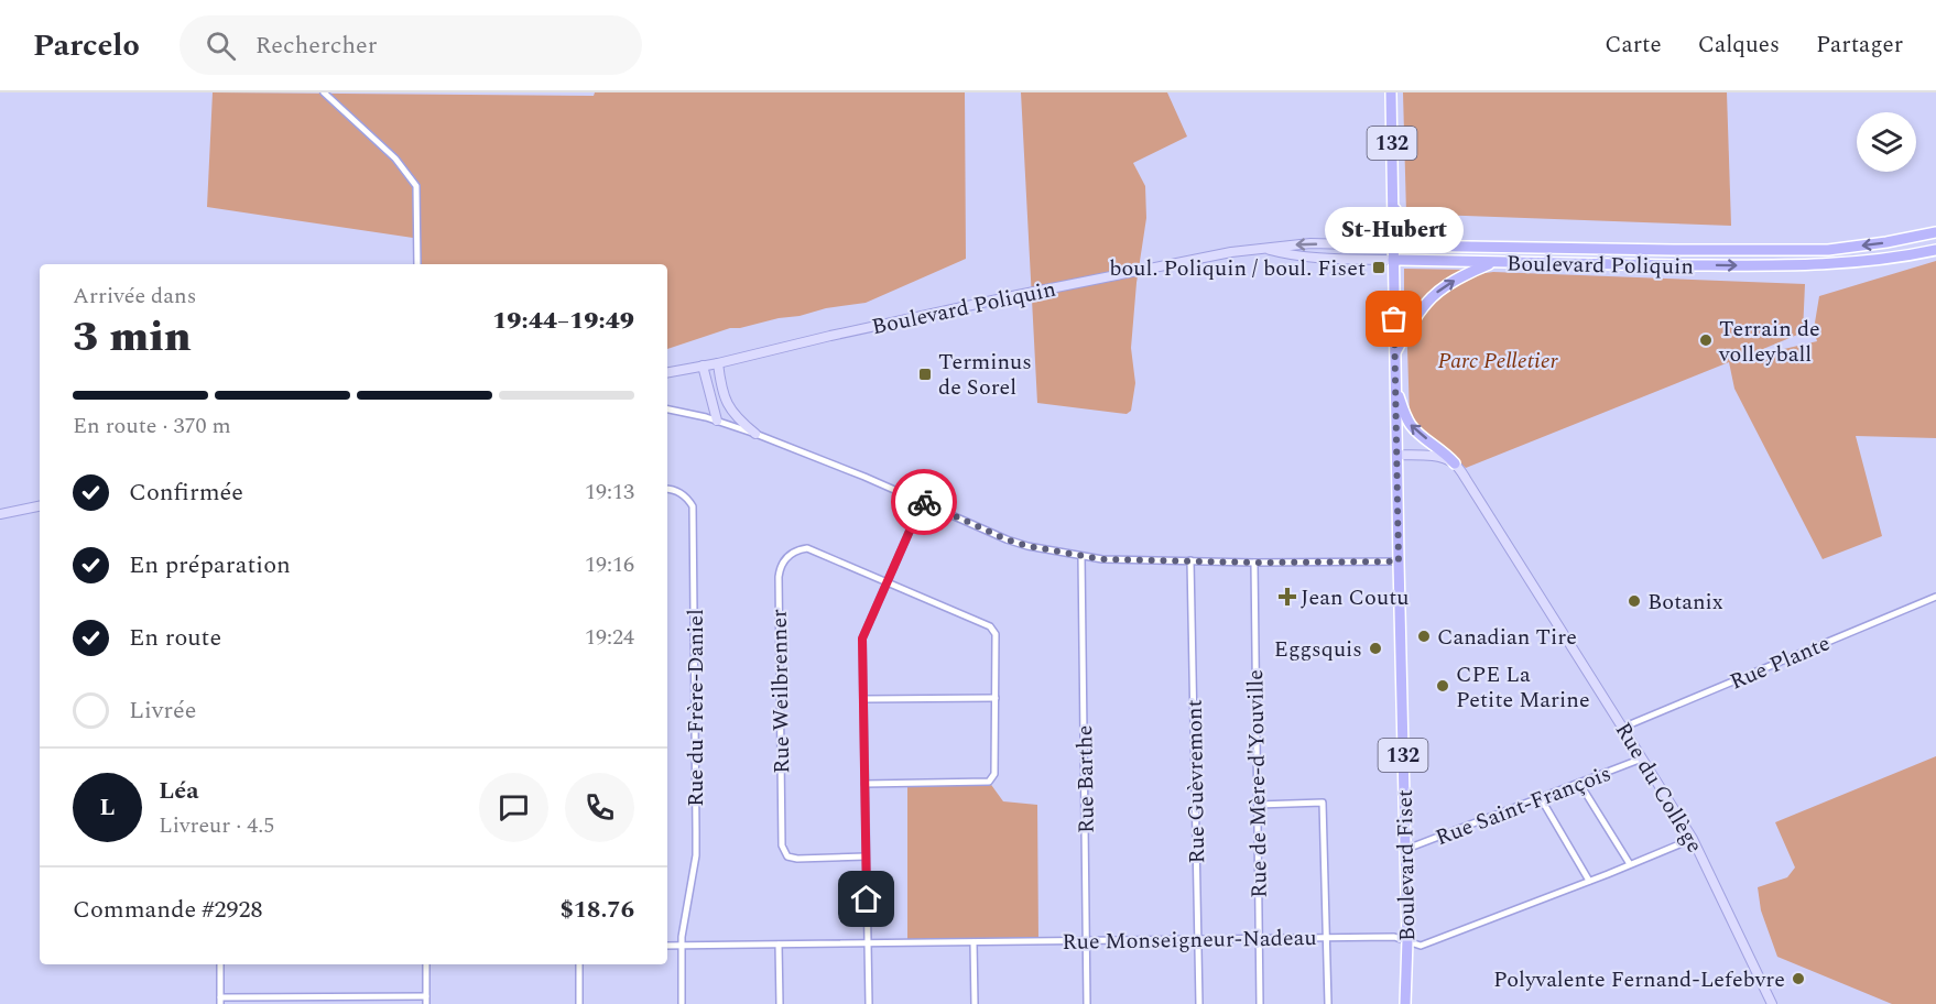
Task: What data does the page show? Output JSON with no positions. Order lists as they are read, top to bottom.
{
  "streets": {
    "main road": ["132", "Boulevard Poliquin", "Boulevard Fiset"],
    "street": [
      "Rue Plante",
      "Rue Weilbrenner",
      "Rue du Frère-Daniel",
      "Rue Barthe",
      "Rue Guèvremont",
      "Rue de Mère-d'Youville",
      "Rue du Collège",
      "Rue Saint-François",
      "Rue Monseigneur-Nadeau"
    ]
  },
  "crossings": [
    ["Boulevard Poliquin", "Boulevard Fiset"],
    ["Rue Plante", "Rue du Collège"],
    ["Rue du Frère-Daniel", "Rue Monseigneur-Nadeau"],
    ["Rue Barthe", "Rue Monseigneur-Nadeau"],
    ["Rue Guèvremont", "Rue Monseigneur-Nadeau"],
    ["Rue de Mère-d'Youville", "Rue Monseigneur-Nadeau"],
    ["Rue du Collège", "Rue Saint-François"],
    ["Rue du Collège", "Rue Monseigneur-Nadeau"],
    ["Rue Saint-François", "Boulevard Fiset"],
    ["Boulevard Fiset", "Rue Monseigneur-Nadeau"]
  ],
  "parks": ["Parc Pelletier"],
  "places": {
    "transit": ["boul. Poliquin / boul. Fiset", "Terminus de Sorel"],
    "other": [
      "St-Hubert",
      "Terrain de volleyball",
      "Botanix",
      "Canadian Tire",
      "Eggsquis",
      "CPE La Petite Marine",
      "Polyvalente Fernand-Lefebvre"
    ],
    "health": ["Jean Coutu"]
  },
  "page": {
    "header": "Parcelo",
    "search": "Rechercher",
    "nav": ["Carte", "Calques", "Partager"],
    "bubble": "St-Hubert",
    "heading": ["3 min", "Arrivée dans", "19:44–19:49"],
    "panel": [
      "Léa",
      "Livreur · 4.5",
      "Commande #2928",
      "$18.76"
    ],
    "bar": "En route · 370 m",
    "list": [
      ["Confirmée", "19:13"],
      ["En préparation", "19:16"],
      ["En route", "19:24"],
      "Livrée"
    ],
    "round": "L"
  }
}
